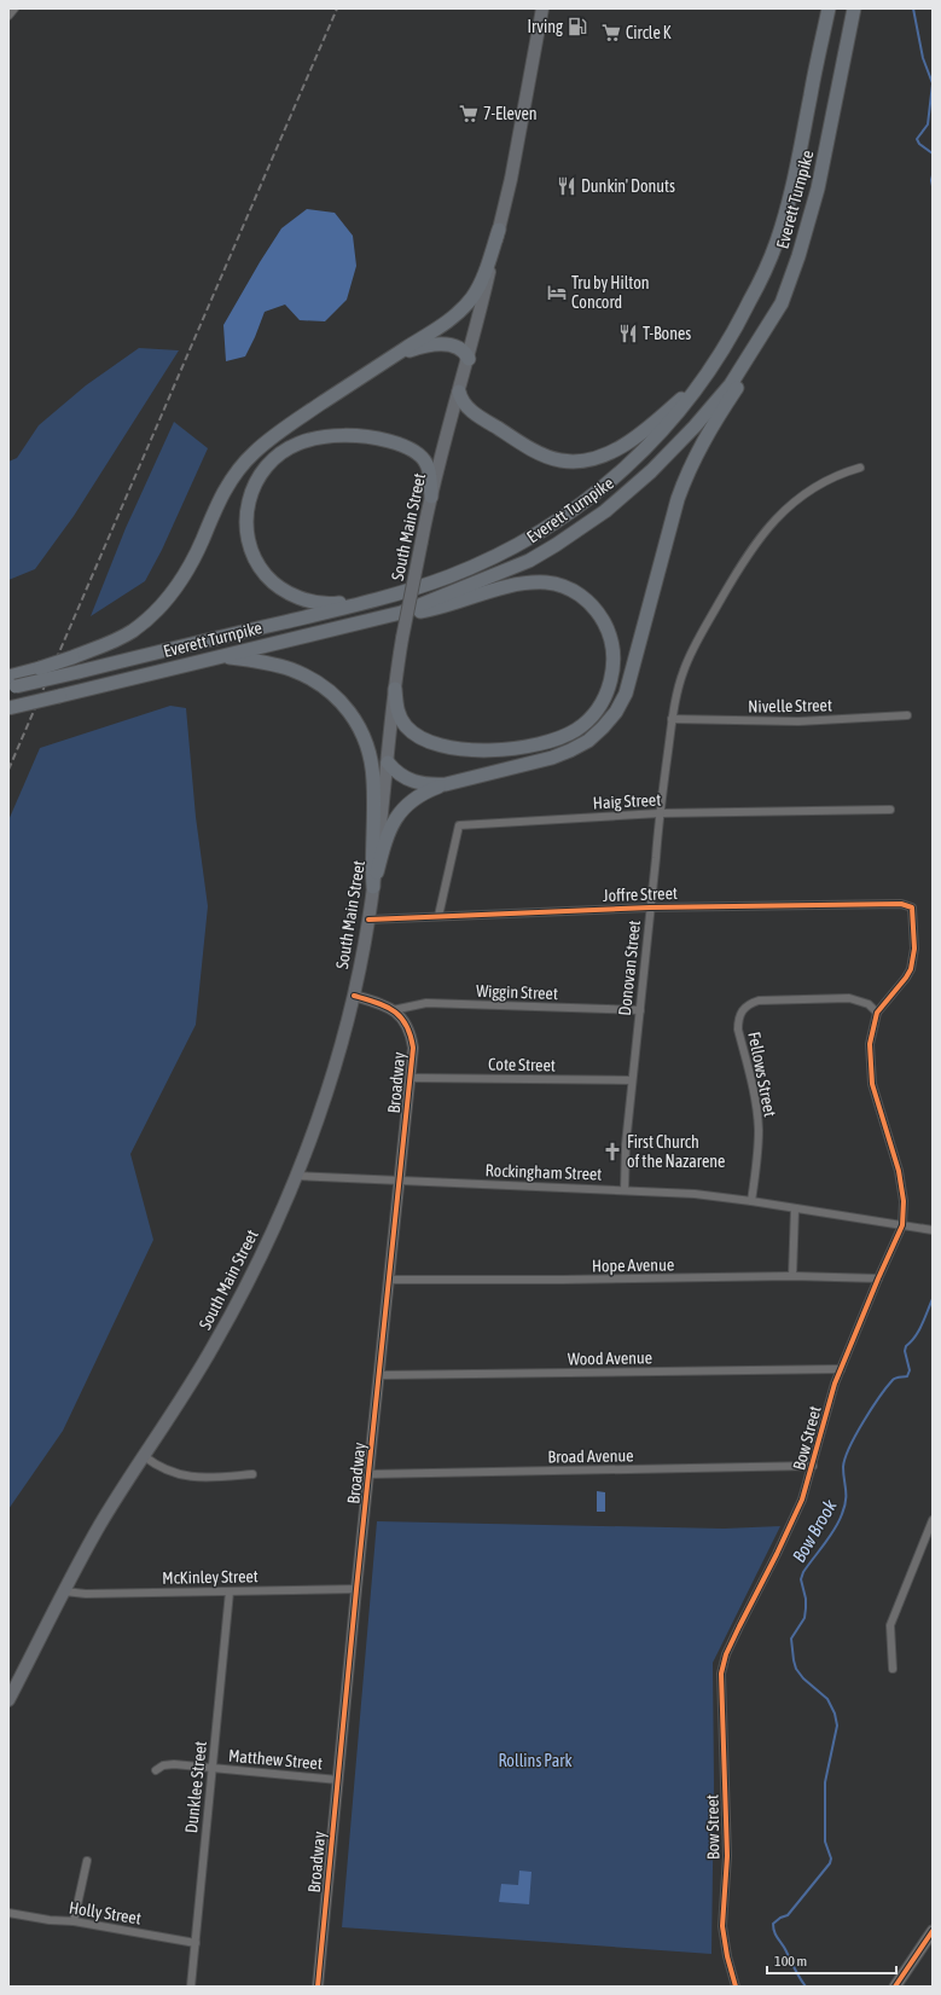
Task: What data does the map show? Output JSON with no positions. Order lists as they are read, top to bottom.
{
  "streets": {
    "highway": ["Everett Turnpike"],
    "main road": ["South Main Street"],
    "street": [
      "Nivelle Street",
      "Haig Street",
      "Joffre Street",
      "Donovan Street",
      "Wiggin Street",
      "Cote Street",
      "Fellows Street",
      "Broadway",
      "Rockingham Street",
      "Hope Avenue",
      "Wood Avenue",
      "Bow Street",
      "Broad Avenue",
      "McKinley Street",
      "Matthew Street",
      "Dunklee Street",
      "Holly Street"
    ]
  },
  "crossings": [
    ["South Main Street", "Joffre Street"],
    ["South Main Street", "Broadway"],
    ["South Main Street", "Rockingham Street"],
    ["South Main Street", "McKinley Street"],
    ["Nivelle Street", "Donovan Street"],
    ["Haig Street", "Joffre Street"],
    ["Haig Street", "Donovan Street"],
    ["Joffre Street", "Donovan Street"],
    ["Joffre Street", "Bow Street"],
    ["Donovan Street", "Wiggin Street"],
    ["Donovan Street", "Cote Street"],
    ["Donovan Street", "Rockingham Street"],
    ["Wiggin Street", "Broadway"],
    ["Cote Street", "Broadway"],
    ["Fellows Street", "Rockingham Street"],
    ["Fellows Street", "Bow Street"],
    ["Broadway", "Rockingham Street"],
    ["Broadway", "Hope Avenue"],
    ["Broadway", "Wood Avenue"],
    ["Broadway", "Broad Avenue"],
    ["Broadway", "McKinley Street"],
    ["Broadway", "Matthew Street"],
    ["Rockingham Street", "Bow Street"],
    ["Hope Avenue", "Bow Street"],
    ["Wood Avenue", "Bow Street"],
    ["Bow Street", "Broad Avenue"],
    ["McKinley Street", "Dunklee Street"],
    ["Matthew Street", "Dunklee Street"],
    ["Dunklee Street", "Holly Street"]
  ],
  "water": ["Bow Brook"],
  "parks": ["Rollins Park"],
  "places": {
    "fuel station": ["Irving"],
    "supermarket": ["Circle K", "7-Eleven"],
    "restaurant": ["Dunkin' Donuts", "T-Bones"],
    "hotel": ["Tru by Hilton Concord"],
    "church": ["First Church of the Nazarene"]
  },
  "scale_bar": "100 m"
}
